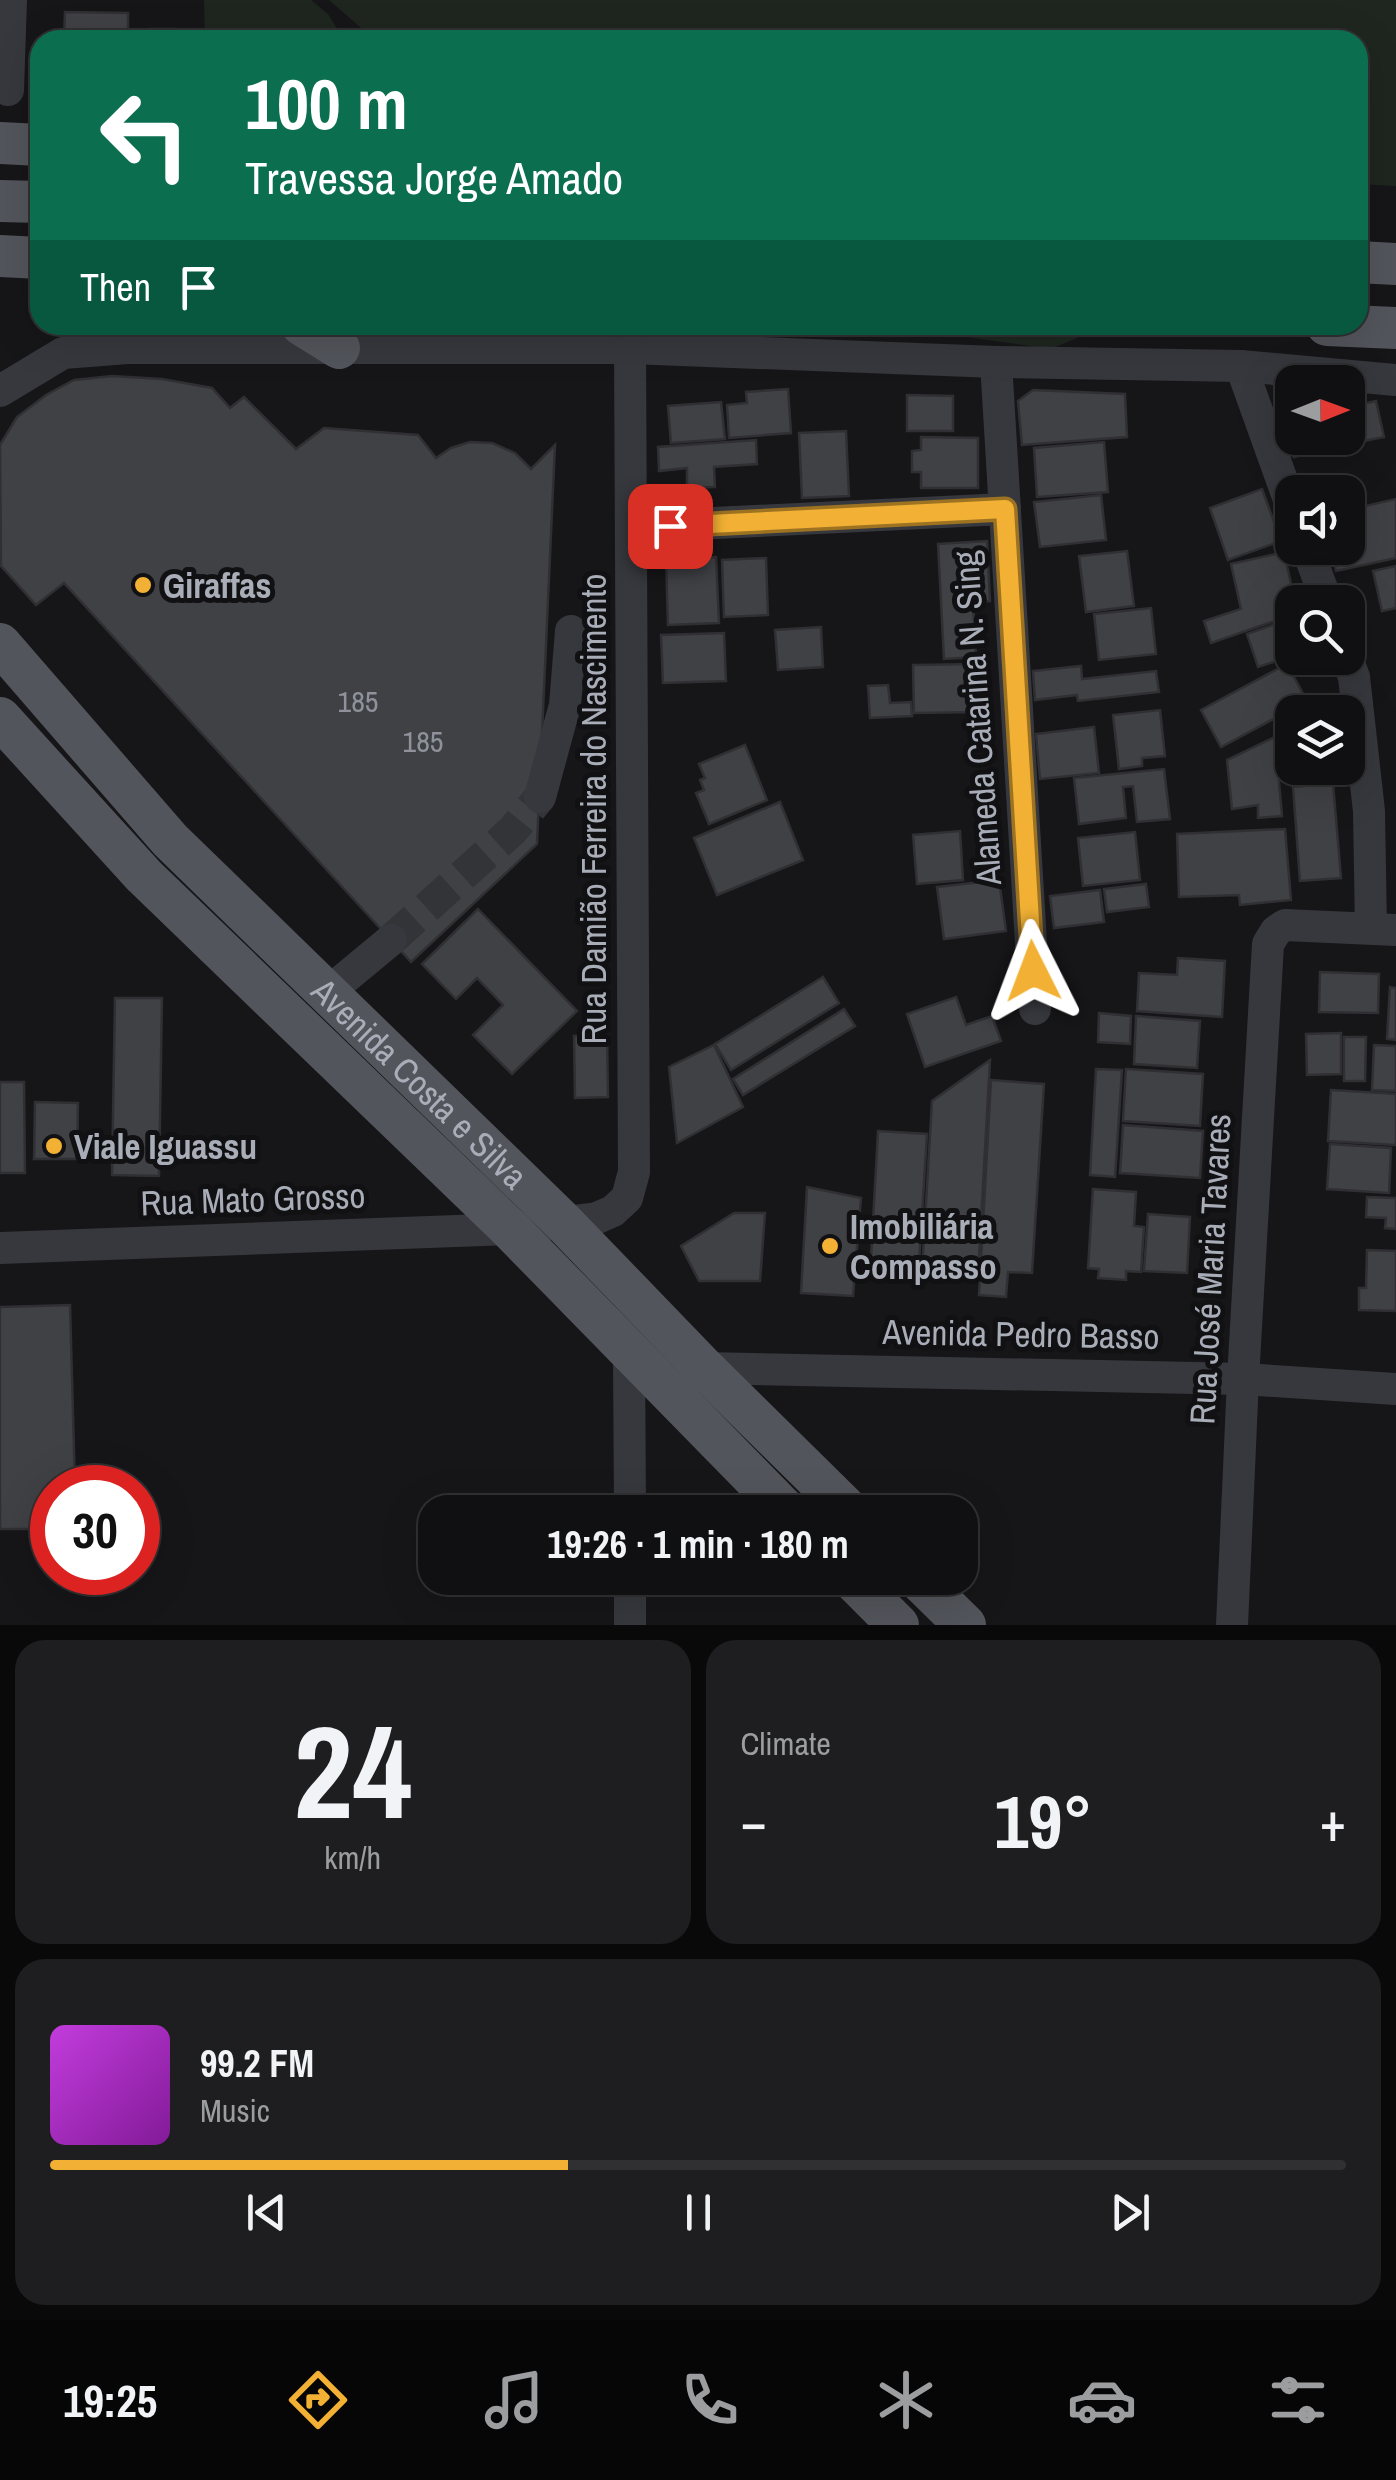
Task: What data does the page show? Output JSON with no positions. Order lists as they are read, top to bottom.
{
  "streets": {
    "main road": ["Avenida Costa e Silva"],
    "street": [
      "Alameda Catarina N. Sing",
      "Rua Damião Ferreira do Nascimento",
      "Rua Mato Grosso",
      "Rua José Maria Tavares",
      "Avenida Pedro Basso"
    ]
  },
  "crossings": [
    ["Rua Damião Ferreira do Nascimento", "Avenida Costa e Silva"],
    ["Rua Damião Ferreira do Nascimento", "Rua Mato Grosso"],
    ["Avenida Costa e Silva", "Rua Mato Grosso"],
    ["Avenida Costa e Silva", "Avenida Pedro Basso"],
    ["Rua José Maria Tavares", "Avenida Pedro Basso"]
  ],
  "places": ["Giraffas", "Viale Iguassu", "Imobiliária Compasso"],
  "house_numbers": ["185", "185"],
  "north": "right",
  "page": {
    "turn": ["100 m", "Travessa Jorge Amado"],
    "then": "Then",
    "limit": "30",
    "trip": "19:26 · 1 min · 180 m",
    "tile": [
      ["24", "km/h"],
      "Climate"
    ],
    "heat": ["−", "19°", "+"],
    "song": ["99.2 FM", "Music"],
    "tabs": "19:25"
  }
}
